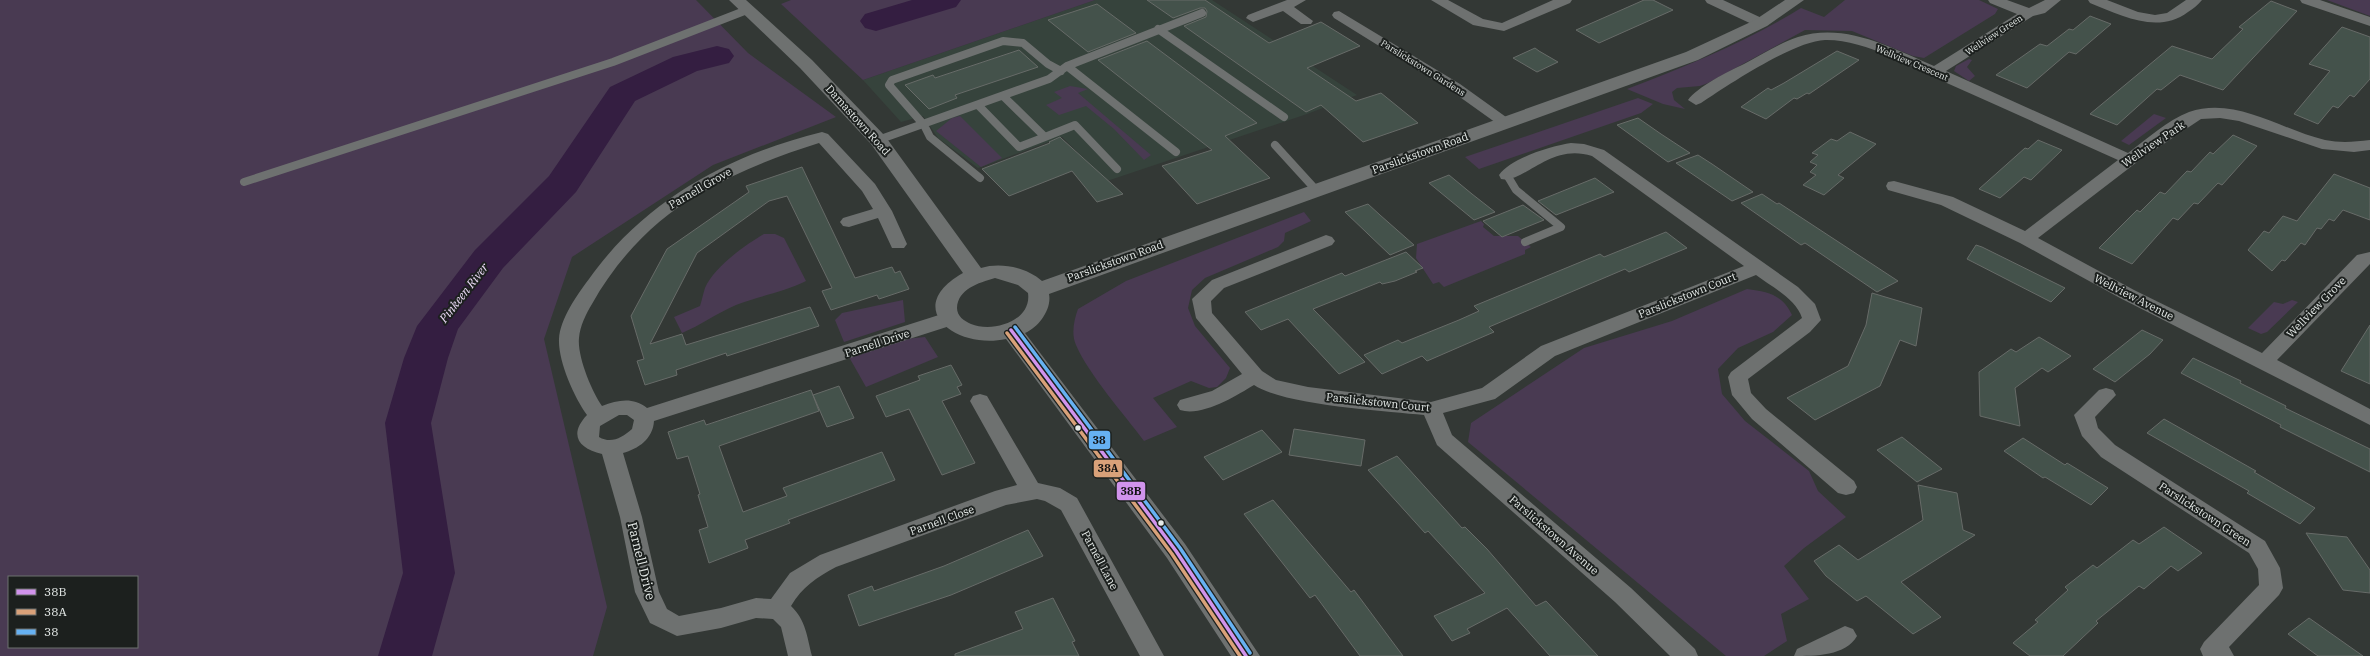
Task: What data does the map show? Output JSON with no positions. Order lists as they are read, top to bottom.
{
  "streets": {
    "street": [
      "Wellview Green",
      "Wellview Crescent",
      "Parslickstown Gardens",
      "Damastown Road",
      "Wellview Park",
      "Parslickstown Road",
      "Parnell Grove",
      "Parslickstown Court",
      "Wellview Avenue",
      "Wellview Grove",
      "Parnell Drive",
      "Parslickstown Green",
      "Parnell Close",
      "Parslickstown Avenue",
      "Parnell Lane"
    ]
  },
  "crossings": [
    ["Wellview Green", "Wellview Crescent"],
    ["Wellview Crescent", "Wellview Park"],
    ["Parslickstown Gardens", "Parslickstown Road"],
    ["Damastown Road", "Parslickstown Road"],
    ["Damastown Road", "Parnell Drive"],
    ["Wellview Park", "Wellview Avenue"],
    ["Parslickstown Road", "Parnell Drive"],
    ["Parnell Grove", "Parnell Drive"],
    ["Parslickstown Court", "Parslickstown Avenue"],
    ["Wellview Avenue", "Wellview Grove"],
    ["Parnell Drive", "Parnell Close"],
    ["Parnell Close", "Parnell Lane"]
  ],
  "water": ["Pinkeen River"],
  "lines": ["transit line 38", "transit line 38B", "transit line 38A"],
  "legend": ["38B", "38A", "38"]
}
